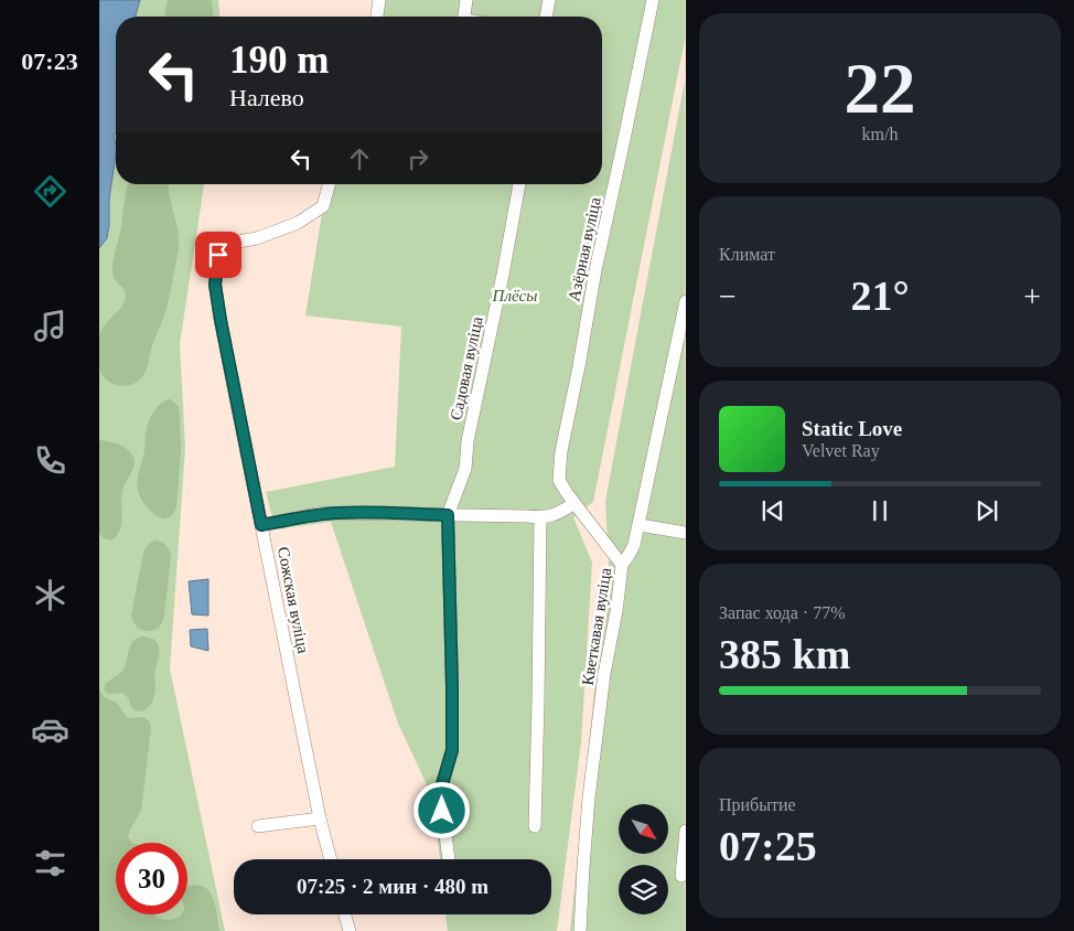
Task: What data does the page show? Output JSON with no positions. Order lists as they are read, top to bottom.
{
  "streets": {
    "street": [
      "Азёрная вуліца",
      "Садовая вуліца",
      "Сожская вуліца",
      "Кветкавая вуліца"
    ]
  },
  "crossings": [
    ["Азёрная вуліца", "Кветкавая вуліца"]
  ],
  "parks": ["Плёсы"],
  "north": "bottom right",
  "page": {
    "tabs": "07:23",
    "tile": [
      ["22", "km/h"],
      "Климат",
      ["Запас хода · 77%", "385 km"],
      ["Прибытие", "07:25"]
    ],
    "turn": ["190 m", "Налево"],
    "heat": ["−", "21°", "+"],
    "song": ["Static Love", "Velvet Ray"],
    "limit": "30",
    "trip": "07:25 · 2 мин · 480 m"
  }
}
